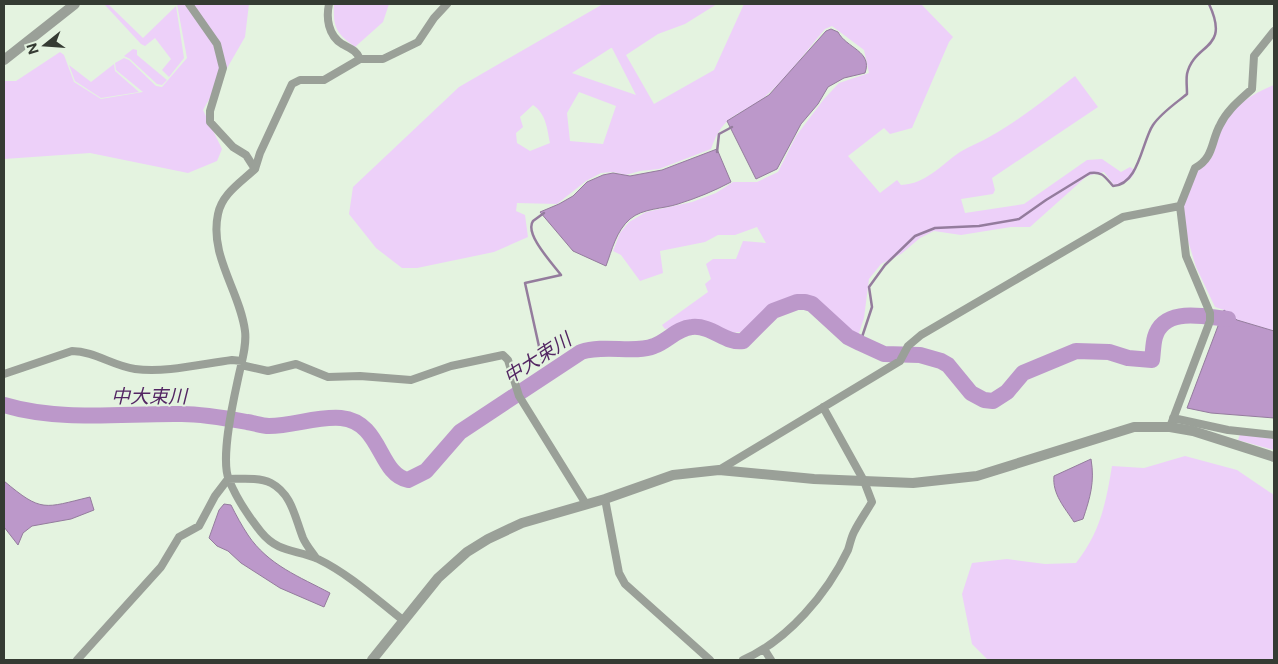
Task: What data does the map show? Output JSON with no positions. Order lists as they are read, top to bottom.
{
  "water": ["中大束川"],
  "north": "left"
}
